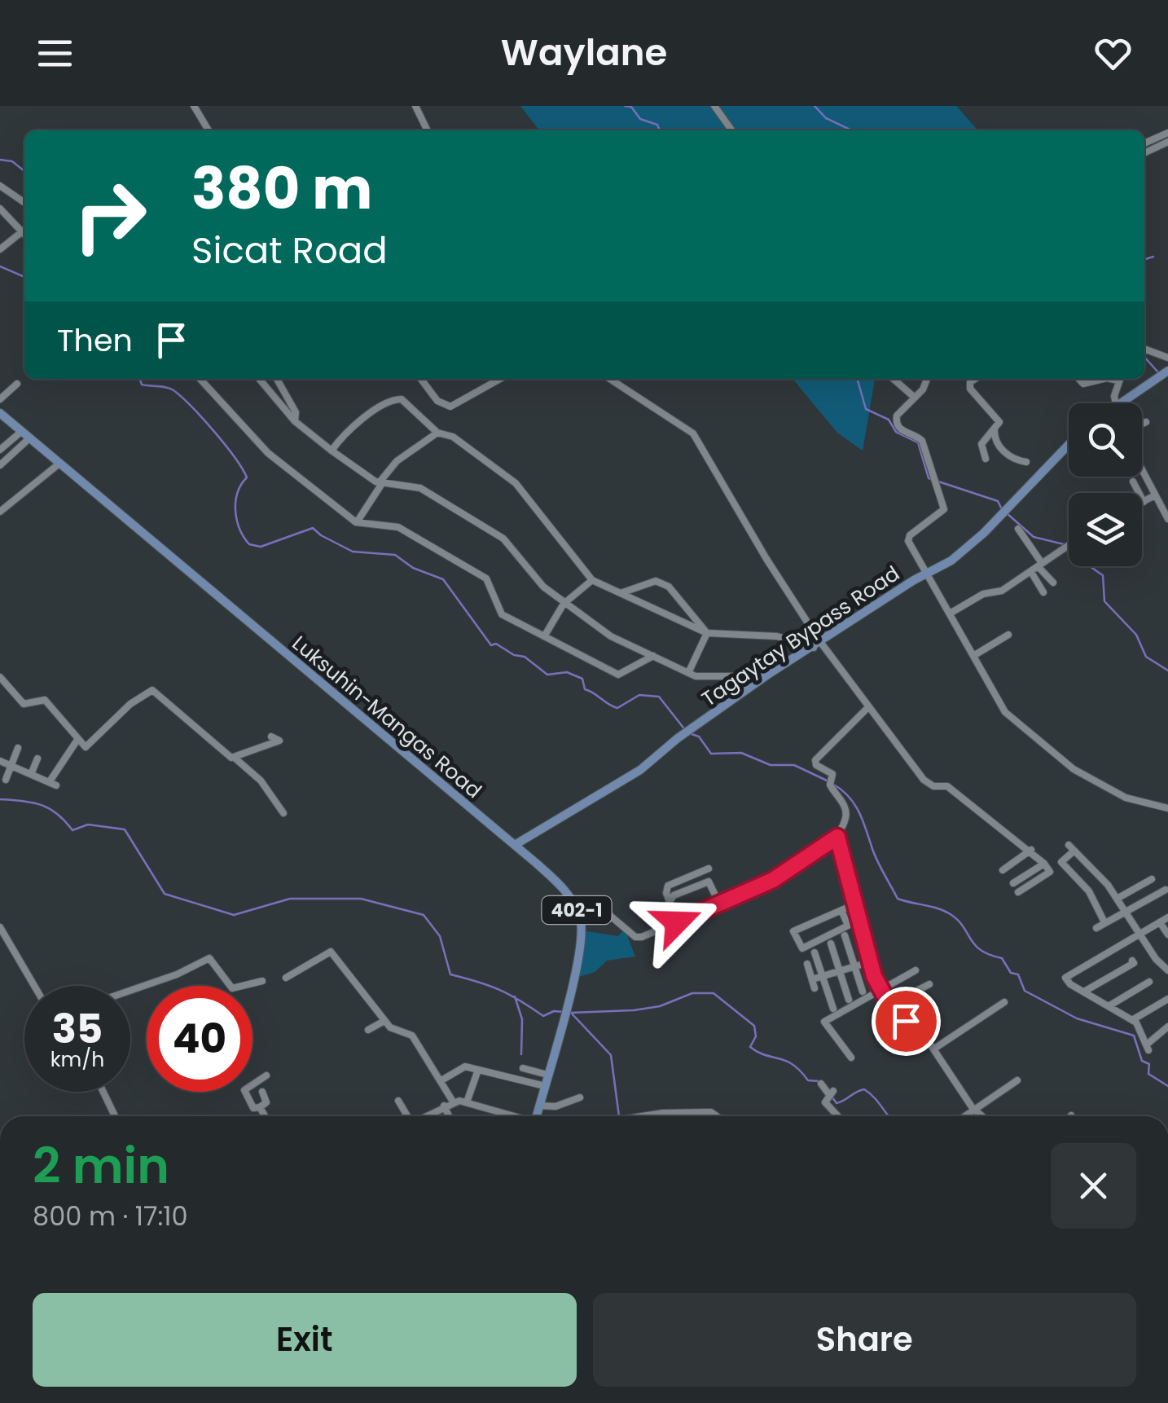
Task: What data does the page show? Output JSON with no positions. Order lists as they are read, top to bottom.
{
  "streets": {
    "main road": ["Tagaytay Bypass Road", "Luksuhin-Mangas Road", "402-1"]
  },
  "crossings": [
    ["Tagaytay Bypass Road", "Luksuhin-Mangas Road"],
    ["Luksuhin-Mangas Road", "402-1"]
  ],
  "page": {
    "header": "Waylane",
    "turn": ["380 m", "Sicat Road"],
    "then": "Then",
    "speed": "35 km/h",
    "limit": "40",
    "heading": ["2 min", "800 m · 17:10"],
    "buttons": ["Exit", "Share"]
  }
}
